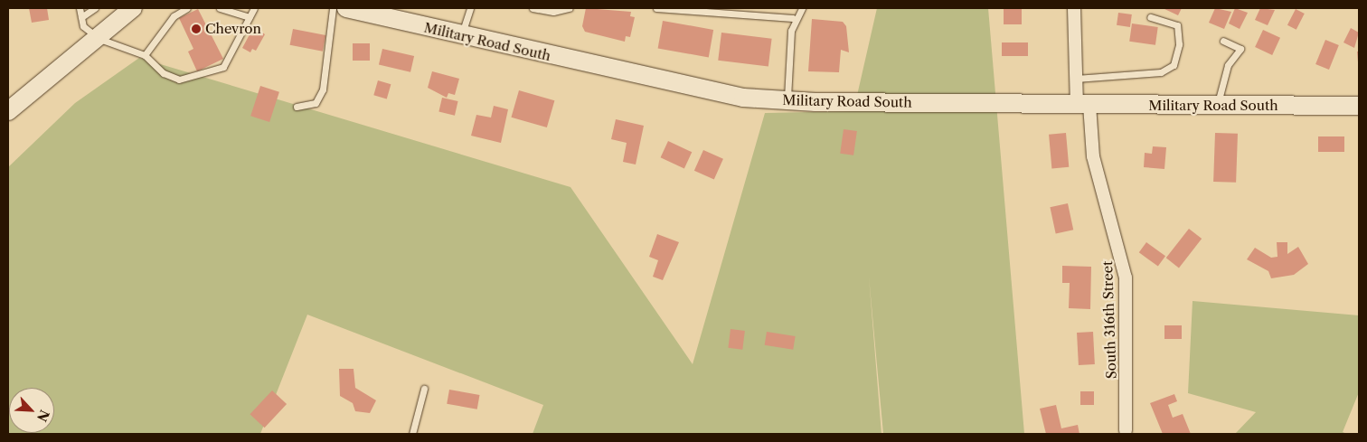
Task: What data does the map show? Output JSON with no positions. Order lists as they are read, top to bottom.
{
  "streets": {
    "main road": ["Military Road South"],
    "street": ["South 316th Street"]
  },
  "crossings": [
    ["Military Road South", "South 316th Street"]
  ],
  "places": ["Chevron"],
  "north": "bottom right"
}
